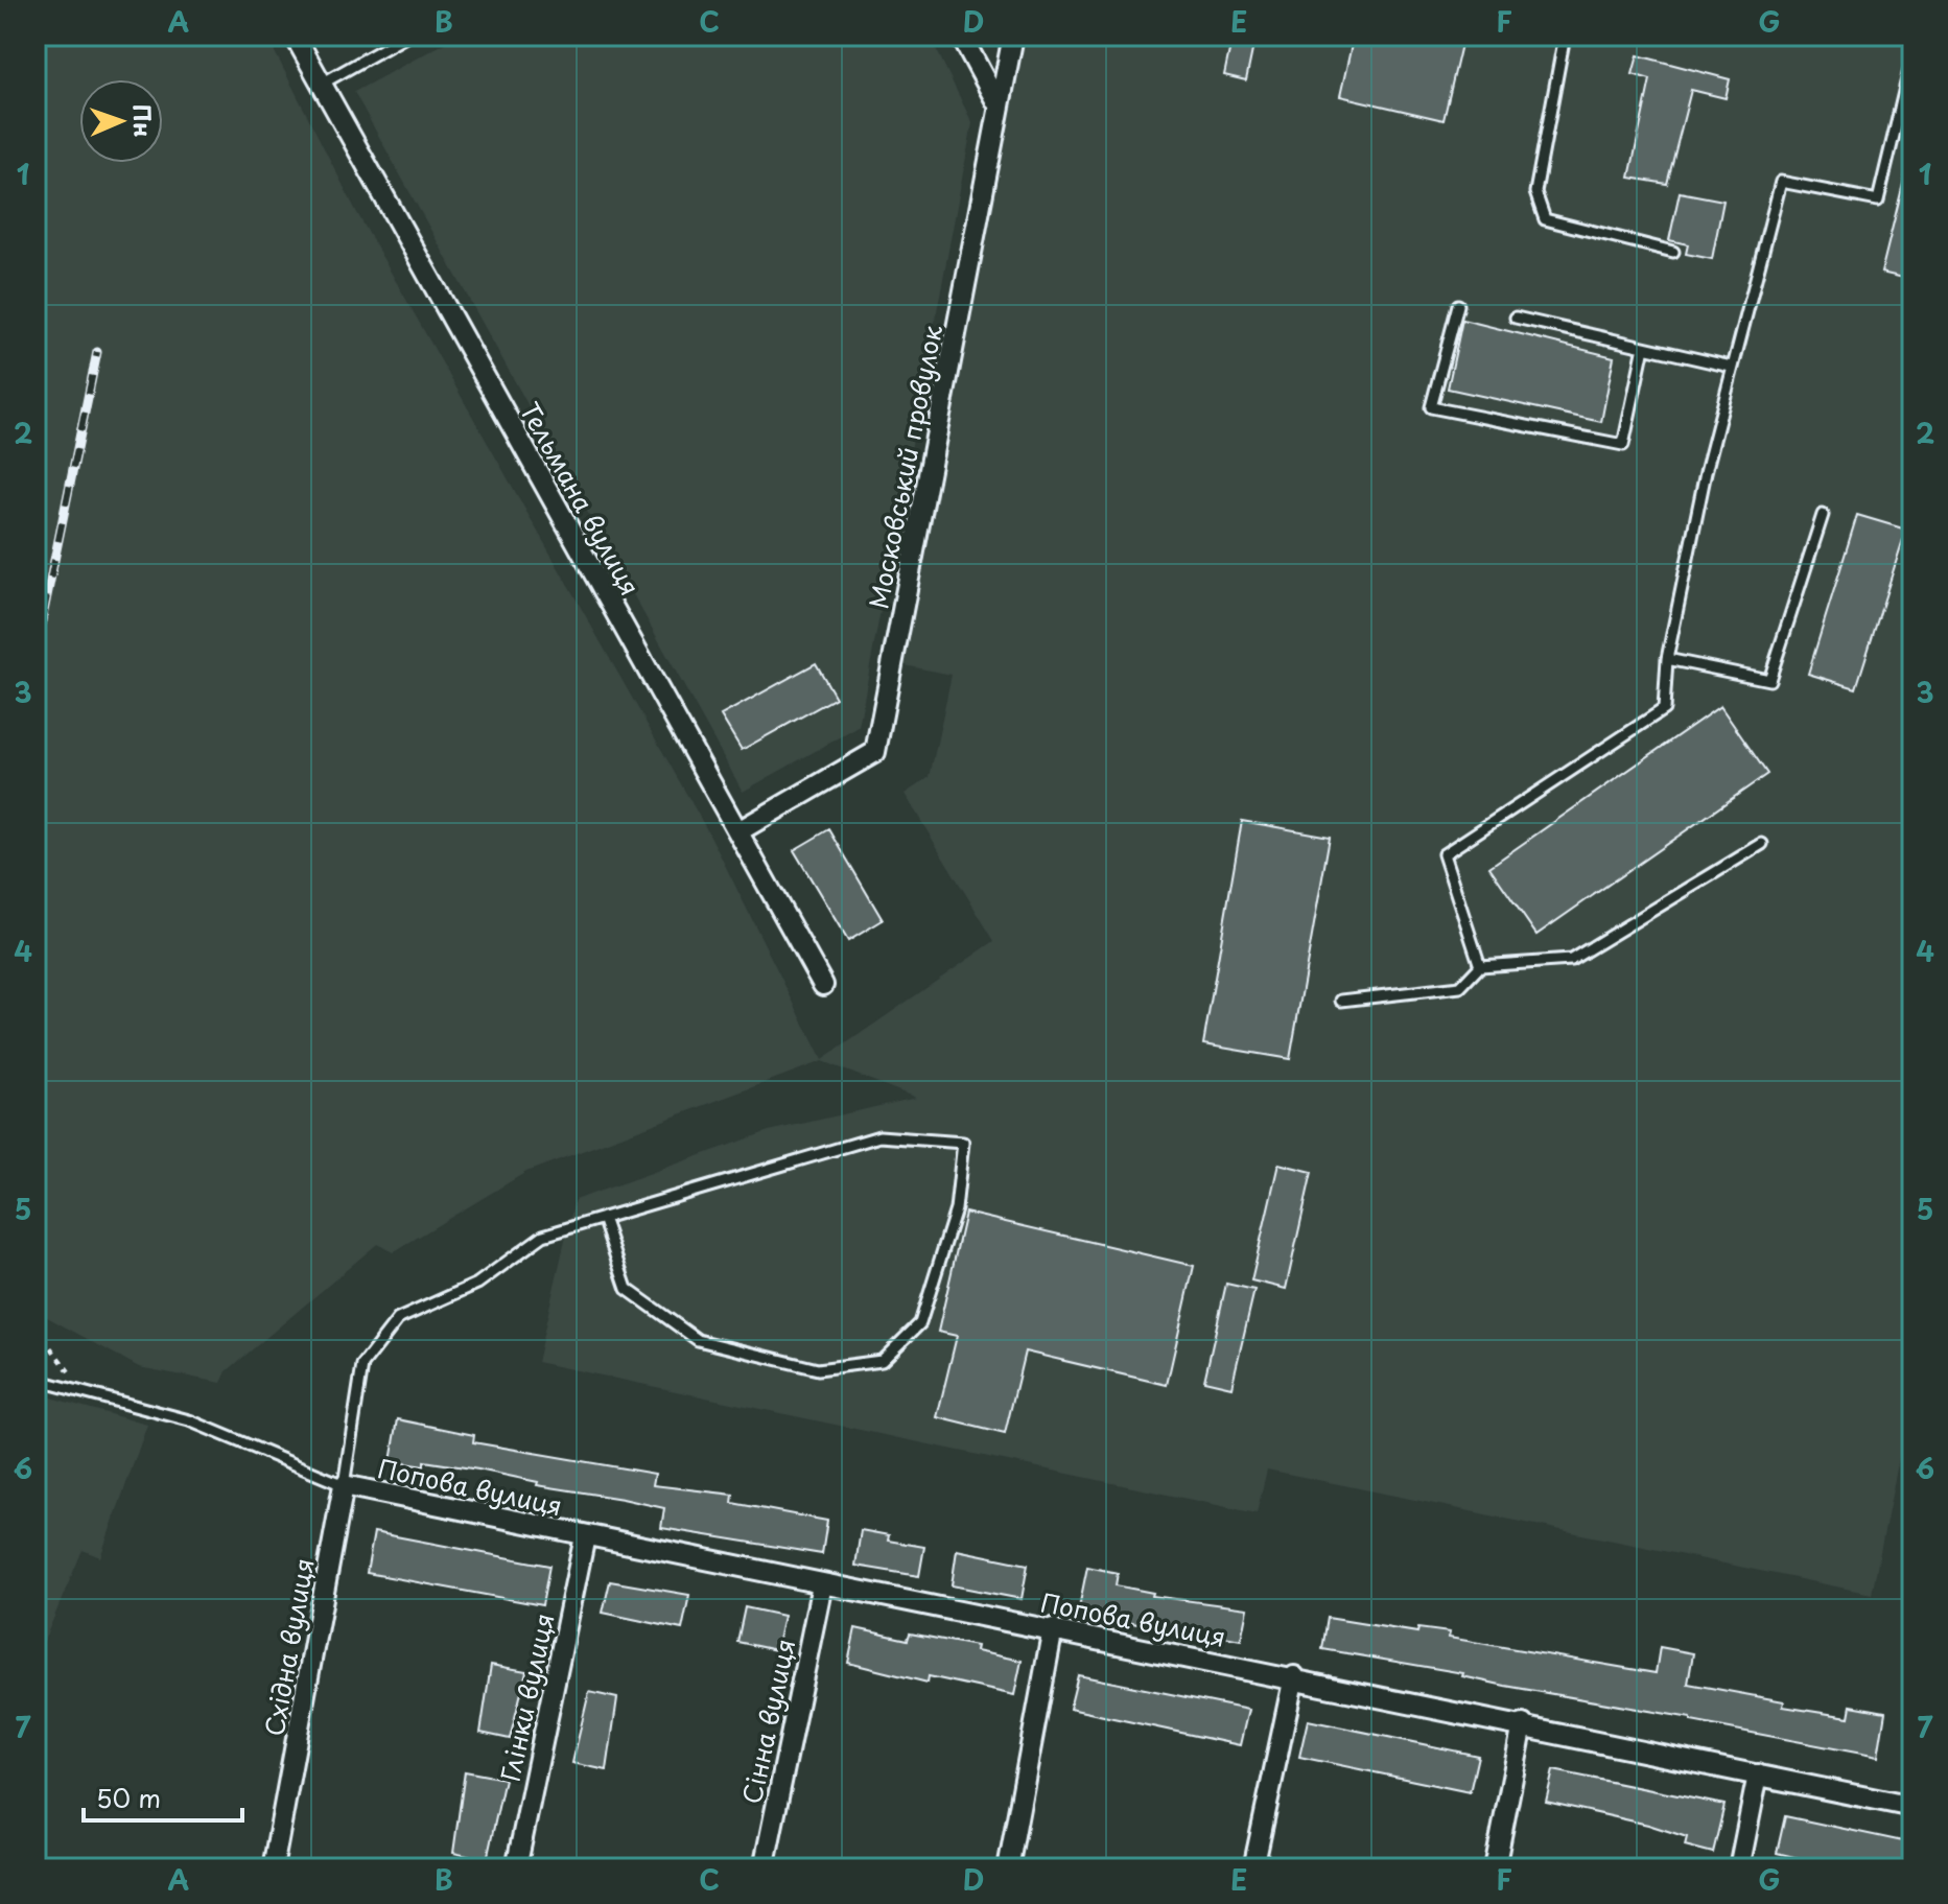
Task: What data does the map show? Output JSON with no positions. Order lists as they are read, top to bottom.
{
  "streets": {
    "street": [
      "Московський провулок",
      "Тельмана вулиця",
      "Попова вулиця",
      "Східна вулиця",
      "Глінки вулиця",
      "Сінна вулиця"
    ]
  },
  "crossings": [
    ["Московський провулок", "Тельмана вулиця"],
    ["Попова вулиця", "Східна вулиця"],
    ["Попова вулиця", "Глінки вулиця"],
    ["Попова вулиця", "Сінна вулиця"]
  ],
  "scale_bar": "50 m",
  "north": "right",
  "grid": {
    "columns": [
      "A",
      "B",
      "C",
      "D",
      "E",
      "F",
      "G"
    ],
    "rows": [
      "1",
      "2",
      "3",
      "4",
      "5",
      "6",
      "7"
    ]
  }
}
